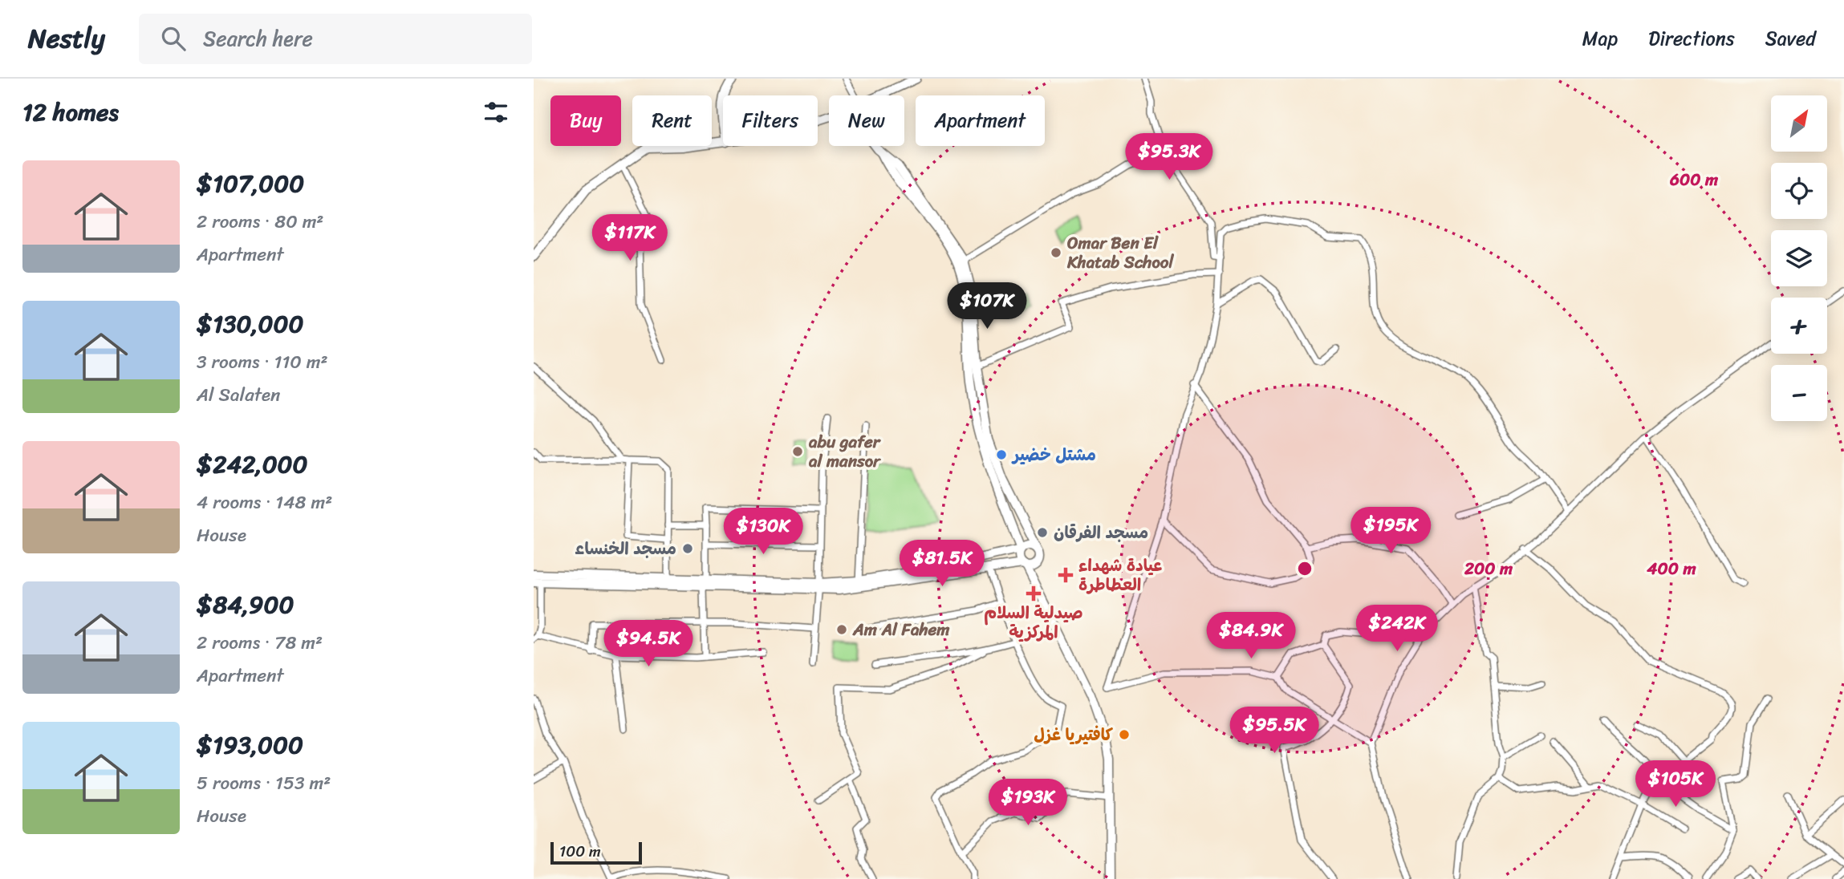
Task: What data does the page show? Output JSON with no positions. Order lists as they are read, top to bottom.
{
  "places": {
    "other": [
      "Omar Ben El Khatab School",
      "abu gafer al mansor",
      "مشتل خضير",
      "مسجد الفرقان",
      "مسجد الخنساء",
      "Am Al Fahem",
      "كافتيريا غزل"
    ],
    "health": ["عيادة شهداء العطاطرة", "صيدلية السلام المركزية"]
  },
  "scale_bar": "100 m",
  "north": "top right",
  "page": {
    "header": "Nestly",
    "search": "Search here",
    "nav": ["Map", "Directions", "Saved"],
    "heading": "12 homes",
    "map_buttons": ["+", "−"],
    "chip": [
      "Buy",
      "Rent",
      "Filters",
      "New",
      "Apartment"
    ],
    "price": [
      "$95.3K",
      "$117K",
      "$107K",
      "$195K",
      "$130K",
      "$81.5K",
      "$242K",
      "$84.9K",
      "$94.5K",
      "$95.5K",
      "$105K",
      "$193K"
    ],
    "list": [
      {
        "name": "$107,000",
        "note": "2 rooms · 80 m² · Apartment"
      },
      {
        "name": "$130,000",
        "note": "3 rooms · 110 m² · Al Salaten"
      },
      {
        "name": "$242,000",
        "note": "4 rooms · 148 m² · House"
      },
      {
        "name": "$84,900",
        "note": "2 rooms · 78 m² · Apartment"
      },
      {
        "name": "$193,000",
        "note": "5 rooms · 153 m² · House"
      }
    ],
    "scale": "100 m"
  },
  "rings": ["600 m", "200 m", "400 m"]
}
